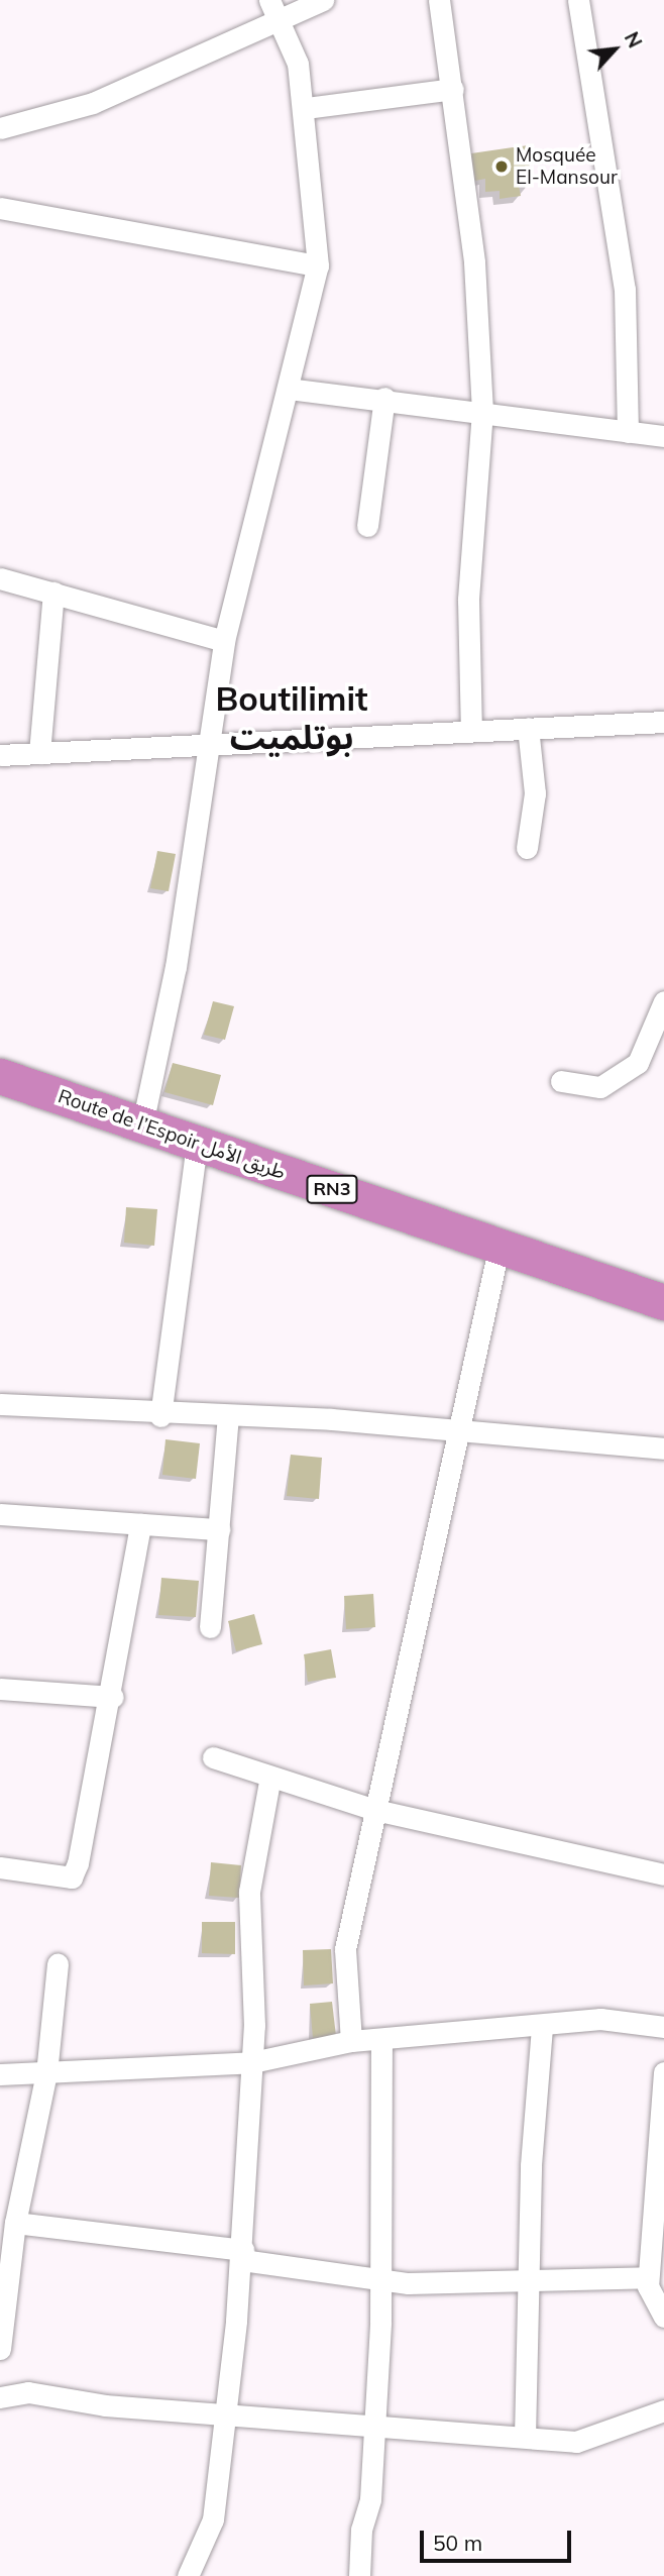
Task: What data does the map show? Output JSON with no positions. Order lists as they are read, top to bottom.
{
  "streets": {
    "highway": ["Route de l’Espoir طريق الأمل", "RN3"]
  },
  "districts": ["Boutilimit بوتلميت"],
  "places": ["Mosquée El-Mansour"],
  "scale_bar": "50 m",
  "north": "top right"
}
